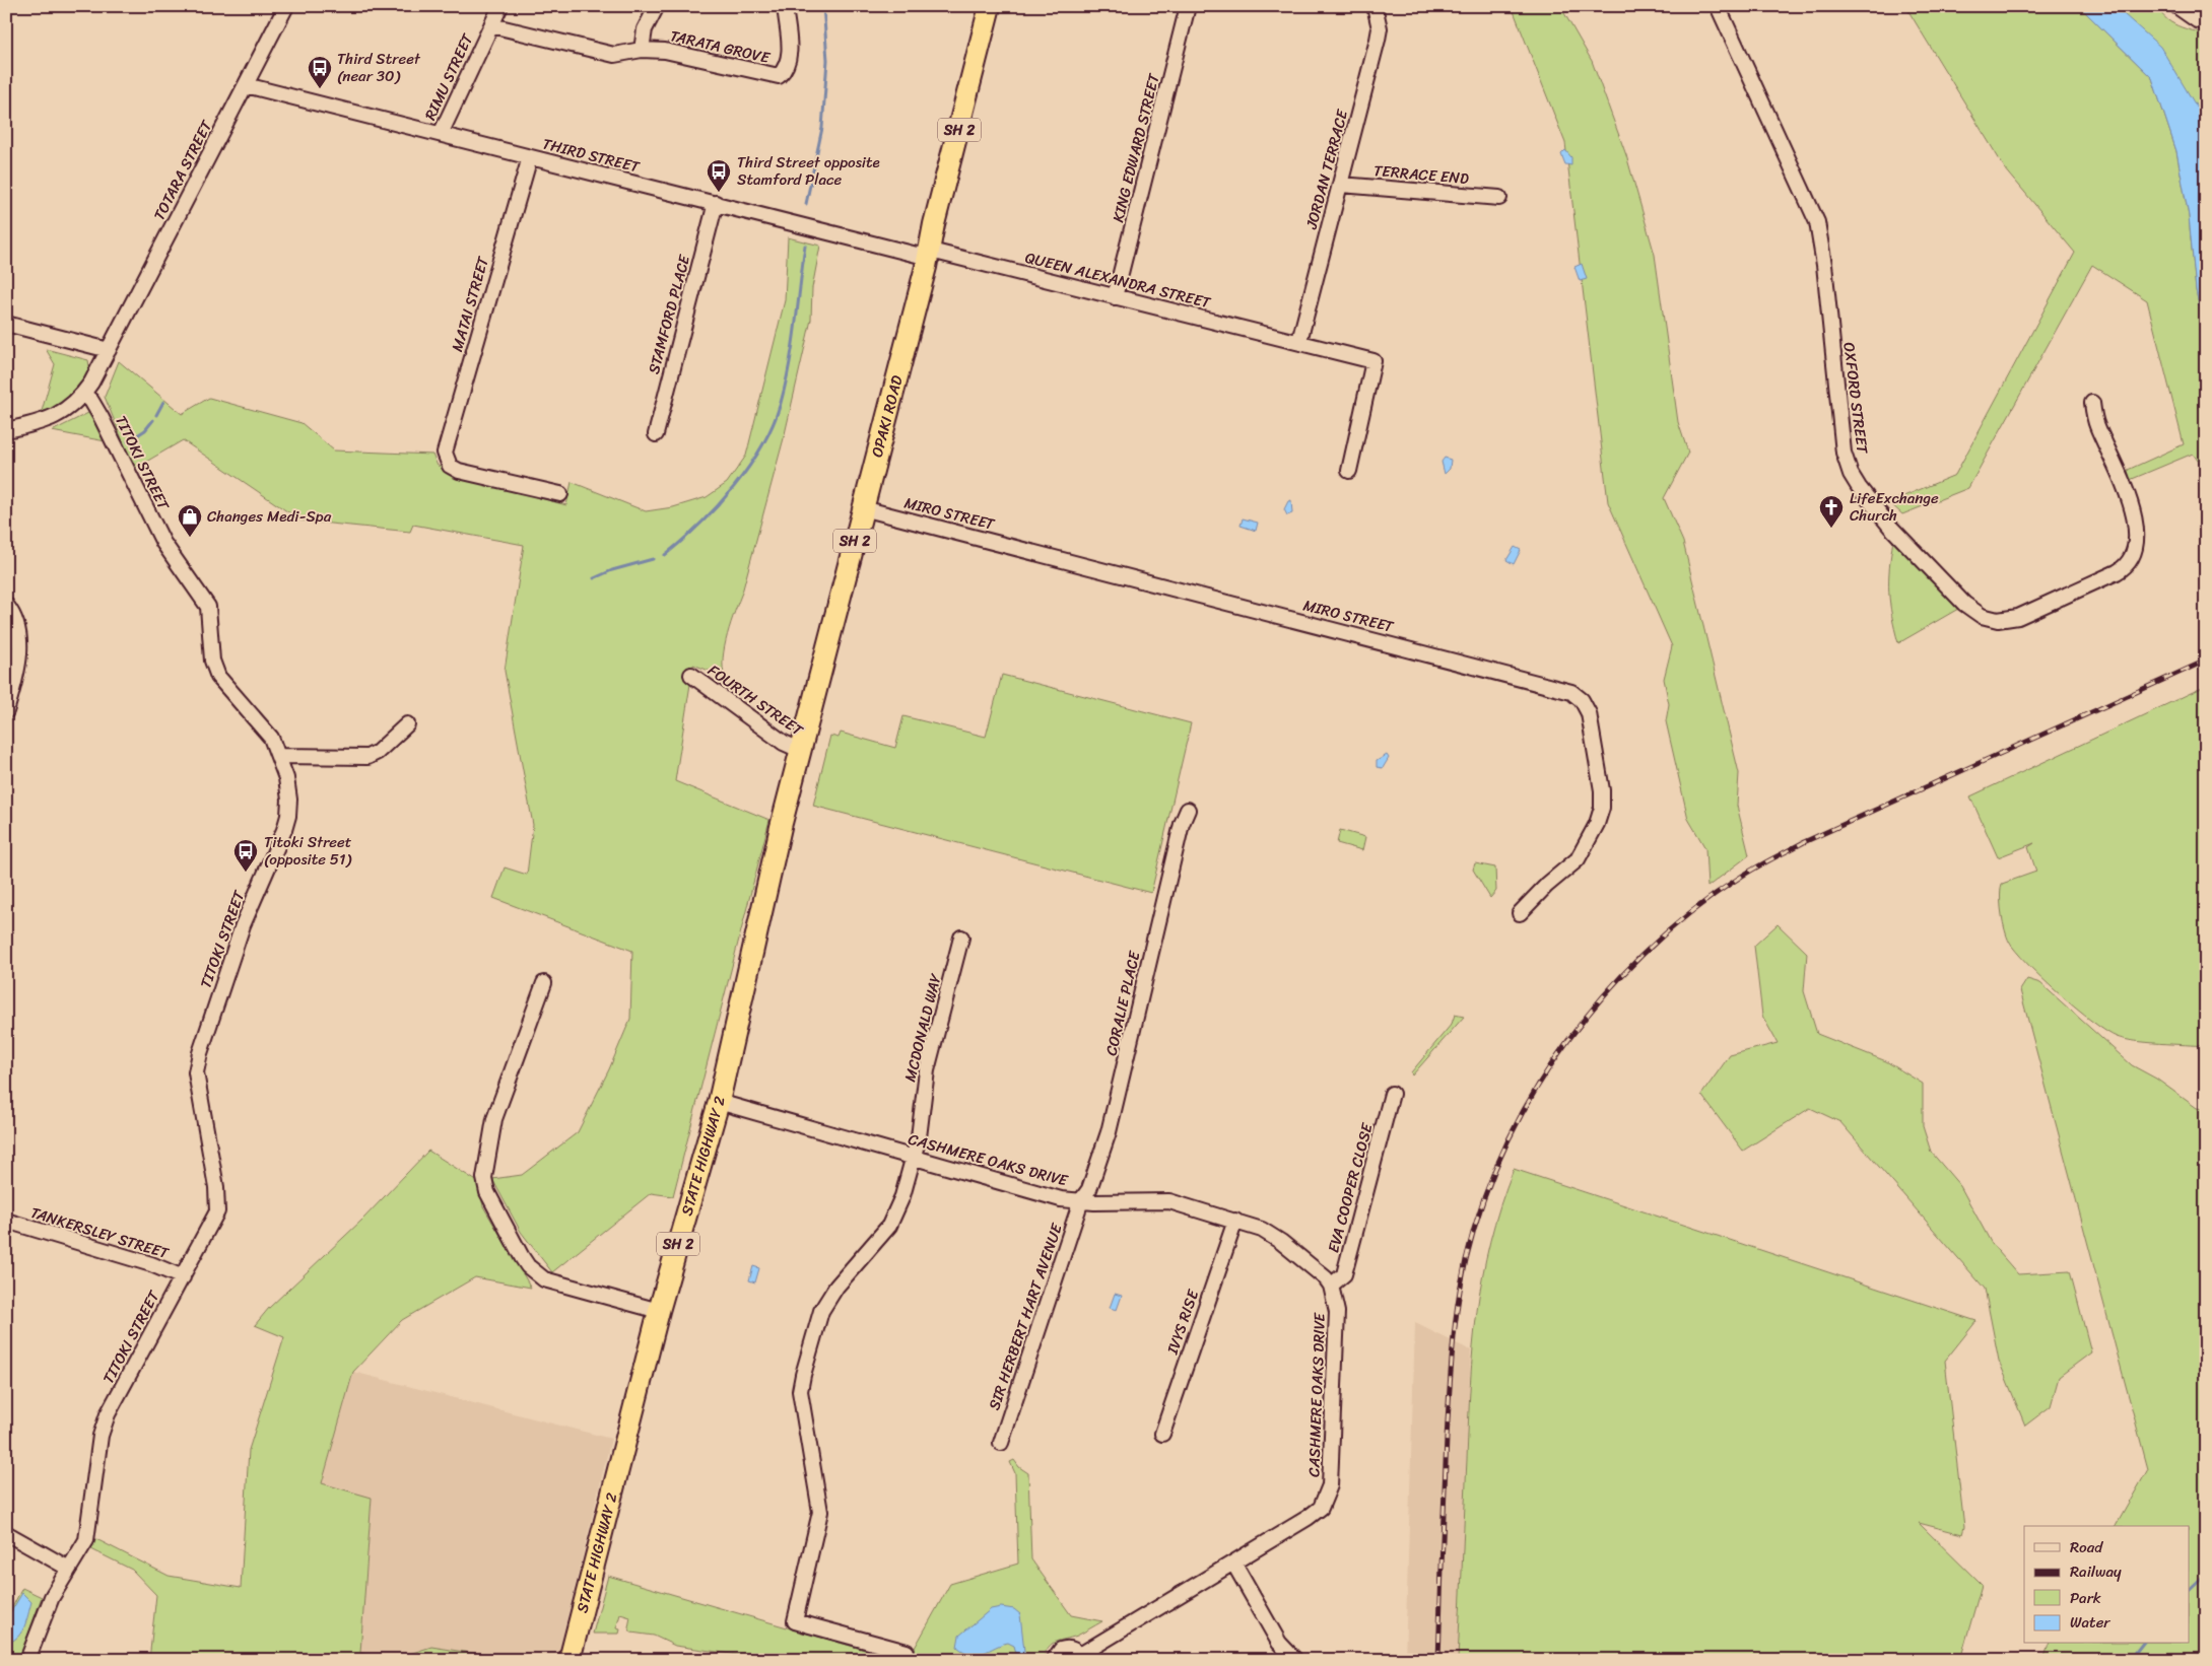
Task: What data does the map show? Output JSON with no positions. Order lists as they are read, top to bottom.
{
  "streets": {
    "highway": ["SH 2", "OPAKI ROAD", "STATE HIGHWAY 2"],
    "street": [
      "TARATA GROVE",
      "RIMU STREET",
      "KING EDWARD STREET",
      "THIRD STREET",
      "JORDAN TERRACE",
      "TOTARA STREET",
      "TERRACE END",
      "QUEEN ALEXANDRA STREET",
      "MATAI STREET",
      "STAMFORD PLACE",
      "OXFORD STREET",
      "TITOKI STREET",
      "MIRO STREET",
      "FOURTH STREET",
      "CORALIE PLACE",
      "MCDONALD WAY",
      "CASHMERE OAKS DRIVE",
      "EVA COOPER CLOSE",
      "TANKERSLEY STREET",
      "SIR HERBERT HART AVENUE",
      "IVYS RISE"
    ]
  },
  "crossings": [
    ["TARATA GROVE", "RIMU STREET"],
    ["RIMU STREET", "THIRD STREET"],
    ["KING EDWARD STREET", "QUEEN ALEXANDRA STREET"],
    ["THIRD STREET", "TOTARA STREET"],
    ["THIRD STREET", "QUEEN ALEXANDRA STREET"],
    ["THIRD STREET", "MATAI STREET"],
    ["THIRD STREET", "STAMFORD PLACE"],
    ["THIRD STREET", "OPAKI ROAD"],
    ["JORDAN TERRACE", "TERRACE END"],
    ["JORDAN TERRACE", "QUEEN ALEXANDRA STREET"],
    ["TOTARA STREET", "TITOKI STREET"],
    ["QUEEN ALEXANDRA STREET", "OPAKI ROAD"],
    ["OPAKI ROAD", "MIRO STREET"],
    ["OPAKI ROAD", "FOURTH STREET"],
    ["OPAKI ROAD", "STATE HIGHWAY 2"],
    ["TITOKI STREET", "TANKERSLEY STREET"],
    ["CORALIE PLACE", "CASHMERE OAKS DRIVE"],
    ["CORALIE PLACE", "SIR HERBERT HART AVENUE"],
    ["MCDONALD WAY", "CASHMERE OAKS DRIVE"],
    ["STATE HIGHWAY 2", "CASHMERE OAKS DRIVE"],
    ["CASHMERE OAKS DRIVE", "EVA COOPER CLOSE"],
    ["CASHMERE OAKS DRIVE", "SIR HERBERT HART AVENUE"],
    ["CASHMERE OAKS DRIVE", "IVYS RISE"]
  ],
  "places": {
    "bus stop": ["Third Street (near 30)", "Third Street opposite Stamford Place", "Titoki Street (opposite 51)"],
    "church": ["LifeExchange Church"],
    "shop": ["Changes Medi-Spa"]
  },
  "legend": [
    "Road",
    "Railway",
    "Park",
    "Water"
  ]
}
